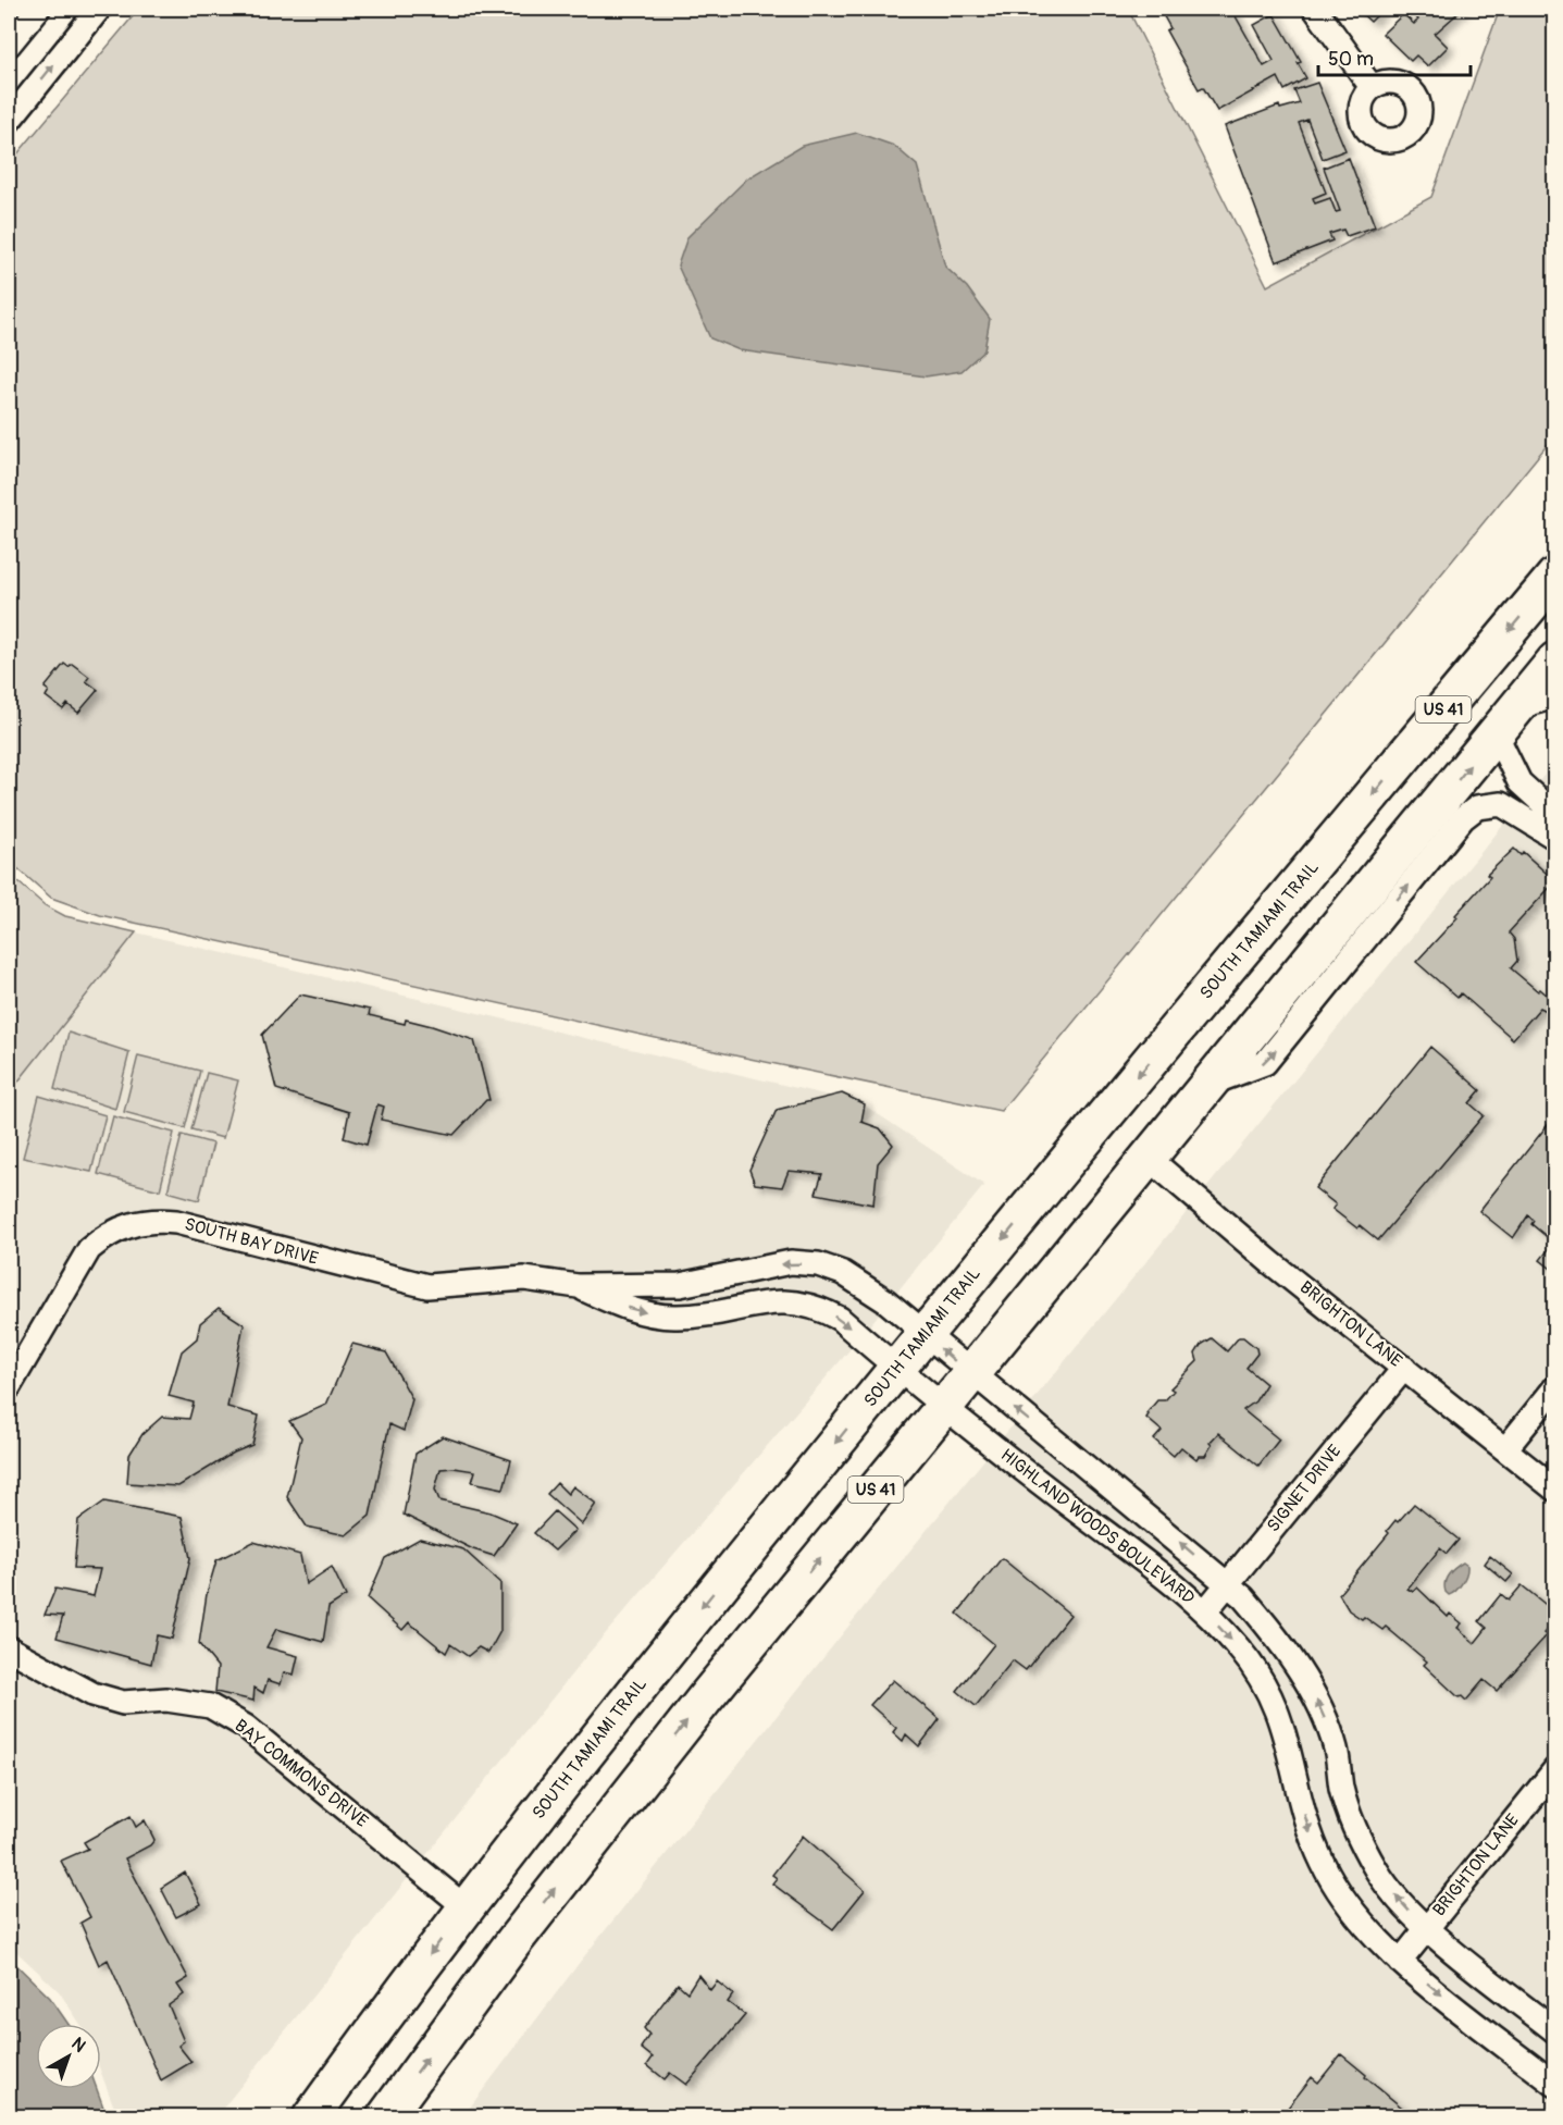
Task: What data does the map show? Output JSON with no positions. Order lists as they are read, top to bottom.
{
  "streets": {
    "main road": ["US 41", "SOUTH TAMIAMI TRAIL"],
    "street": [
      "SOUTH BAY DRIVE",
      "BRIGHTON LANE",
      "SIGNET DRIVE",
      "HIGHLAND WOODS BOULEVARD",
      "BAY COMMONS DRIVE"
    ]
  },
  "crossings": [
    ["US 41", "SOUTH BAY DRIVE"],
    ["US 41", "BRIGHTON LANE"],
    ["US 41", "HIGHLAND WOODS BOULEVARD"],
    ["SOUTH TAMIAMI TRAIL", "SOUTH BAY DRIVE"],
    ["SOUTH TAMIAMI TRAIL", "BAY COMMONS DRIVE"],
    ["SOUTH BAY DRIVE", "HIGHLAND WOODS BOULEVARD"],
    ["BRIGHTON LANE", "SIGNET DRIVE"],
    ["BRIGHTON LANE", "HIGHLAND WOODS BOULEVARD"],
    ["SIGNET DRIVE", "HIGHLAND WOODS BOULEVARD"]
  ],
  "scale_bar": "50 m",
  "north": "top right"
}
